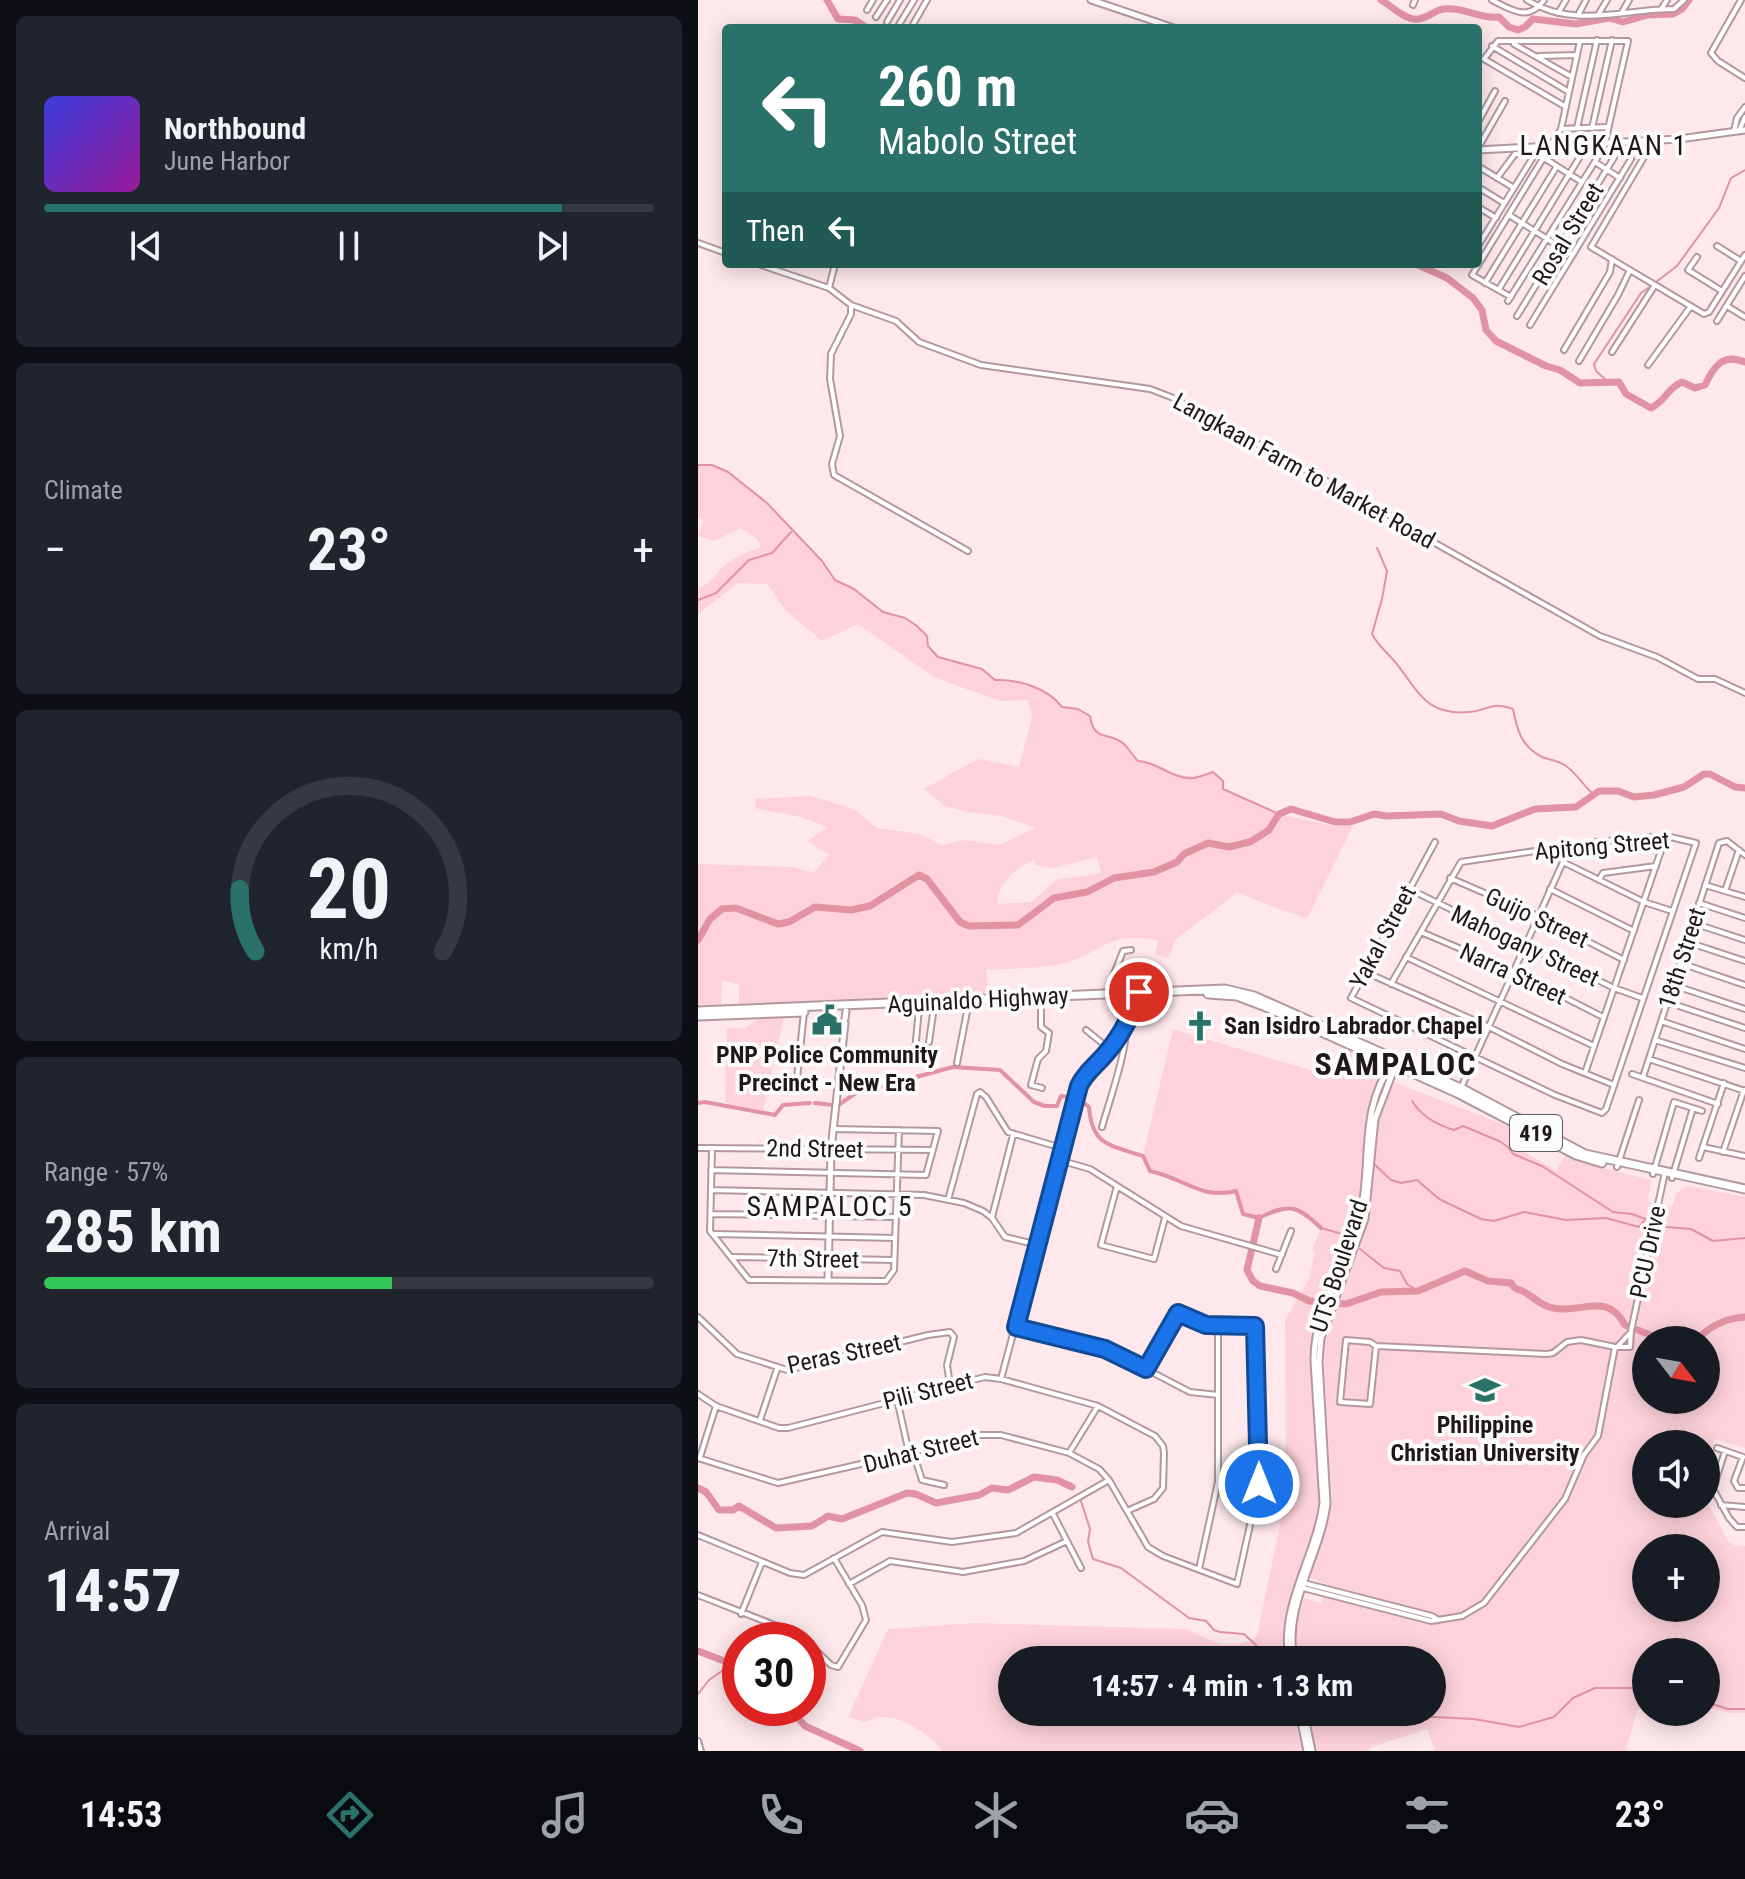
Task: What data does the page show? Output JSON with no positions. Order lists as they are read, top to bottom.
{
  "streets": {
    "main road": ["Aguinaldo Highway", "419", "UTS Boulevard"],
    "street": [
      "Rosal Street",
      "Langkaan Farm to Market Road",
      "Apitong Street",
      "Guijo Street",
      "Yakal Street",
      "Mahogany Street",
      "18th Street",
      "Narra Street",
      "2nd Street",
      "PCU Drive",
      "7th Street",
      "Peras Street",
      "Pili Street",
      "Duhat Street"
    ]
  },
  "crossings": [
    ["Apitong Street", "Guijo Street"],
    ["Apitong Street", "Yakal Street"],
    ["Apitong Street", "Mahogany Street"],
    ["Apitong Street", "Narra Street"],
    ["Yakal Street", "Mahogany Street"],
    ["Aguinaldo Highway", "PCU Drive"],
    ["Aguinaldo Highway", "UTS Boulevard"],
    ["Peras Street", "Pili Street"],
    ["Pili Street", "Duhat Street"]
  ],
  "districts": ["LANGKAAN 1", "SAMPALOC", "SAMPALOC 5"],
  "places": {
    "public building": ["PNP Police Community Precinct - New Era"],
    "church": ["San Isidro Labrador Chapel"],
    "school or university": ["Philippine Christian University"]
  },
  "north": "bottom right",
  "page": {
    "turn": ["260 m", "Mabolo Street"],
    "song": ["Northbound", "June Harbor"],
    "then": "Then",
    "tile": [
      "Climate",
      ["Range · 57%", "285 km"],
      ["Arrival", "14:57"]
    ],
    "heat": ["−", "23°", "+"],
    "map_buttons": ["+", "−"],
    "limit": "30",
    "trip": "14:57 · 4 min · 1.3 km",
    "tabs": ["14:53", "23°"],
    "gauge": ["20", "km/h"]
  }
}
